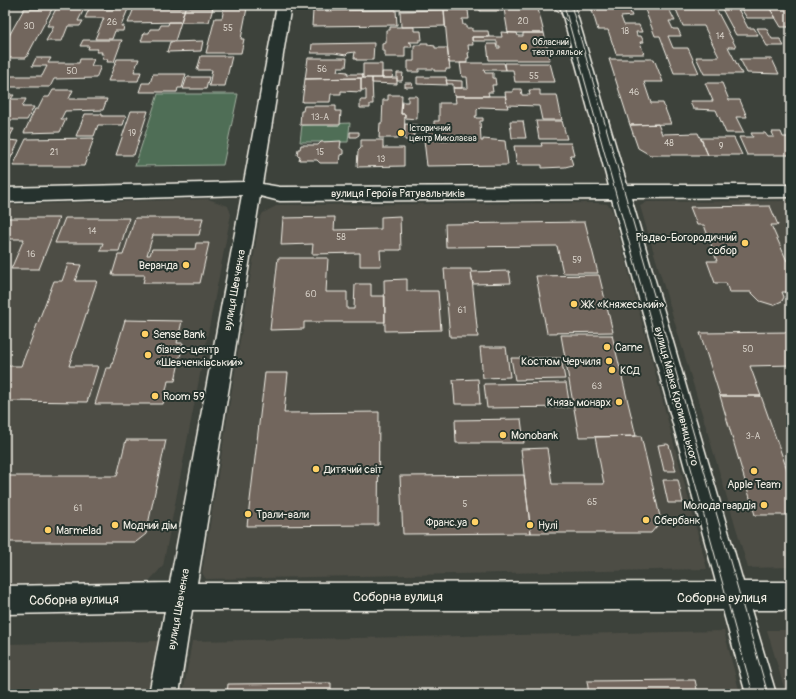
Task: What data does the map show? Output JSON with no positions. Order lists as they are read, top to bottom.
{
  "streets": {
    "street": [
      "вулиця Героїв Рятувальників",
      "вулиця Шевченка",
      "вулиця Марка Кропивницького",
      "Соборна вулиця"
    ]
  },
  "crossings": [
    ["вулиця Героїв Рятувальників", "вулиця Шевченка"],
    ["вулиця Героїв Рятувальників", "вулиця Марка Кропивницького"],
    ["вулиця Шевченка", "Соборна вулиця"],
    ["вулиця Марка Кропивницького", "Соборна вулиця"]
  ],
  "places": [
    "Обласний театр ляльок",
    "Історичний центр Миколаєва",
    "Різдво-Богородичний собор",
    "Веранда",
    "ЖК «Княжеський»",
    "Sense Bank",
    "Carne",
    "бізнес-центр «Шевченківський»",
    "Костюм Черчиля",
    "КСД",
    "Room 59",
    "Князь монарх",
    "Monobank",
    "Дитячий світ",
    "Apple Team",
    "Молода гвардія",
    "Трали-вали",
    "Сбербанк",
    "Франс.уа",
    "Модний дім",
    "Нулі",
    "Marmelad"
  ],
  "house_numbers": [
    "20",
    "26",
    "30",
    "55",
    "18",
    "14",
    "56",
    "50",
    "55",
    "46",
    "13-А",
    "19",
    "48",
    "9",
    "21",
    "15",
    "13",
    "14",
    "58",
    "16",
    "59",
    "60",
    "61",
    "50",
    "63",
    "3-А",
    "65",
    "5",
    "61"
  ]
}
